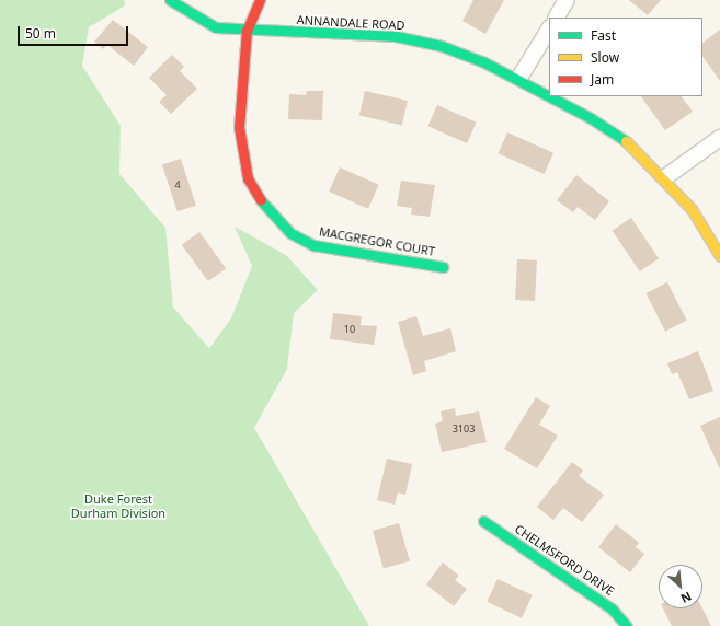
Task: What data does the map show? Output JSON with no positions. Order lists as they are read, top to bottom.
{
  "streets": {
    "street": ["ANNANDALE ROAD", "MACGREGOR COURT", "CHELMSFORD DRIVE"]
  },
  "crossings": [
    ["ANNANDALE ROAD", "MACGREGOR COURT"]
  ],
  "parks": ["Duke Forest Durham Division"],
  "house_numbers": ["4", "10", "3103"],
  "legend": ["Fast", "Slow", "Jam"],
  "scale_bar": "50 m",
  "north": "bottom right"
}
